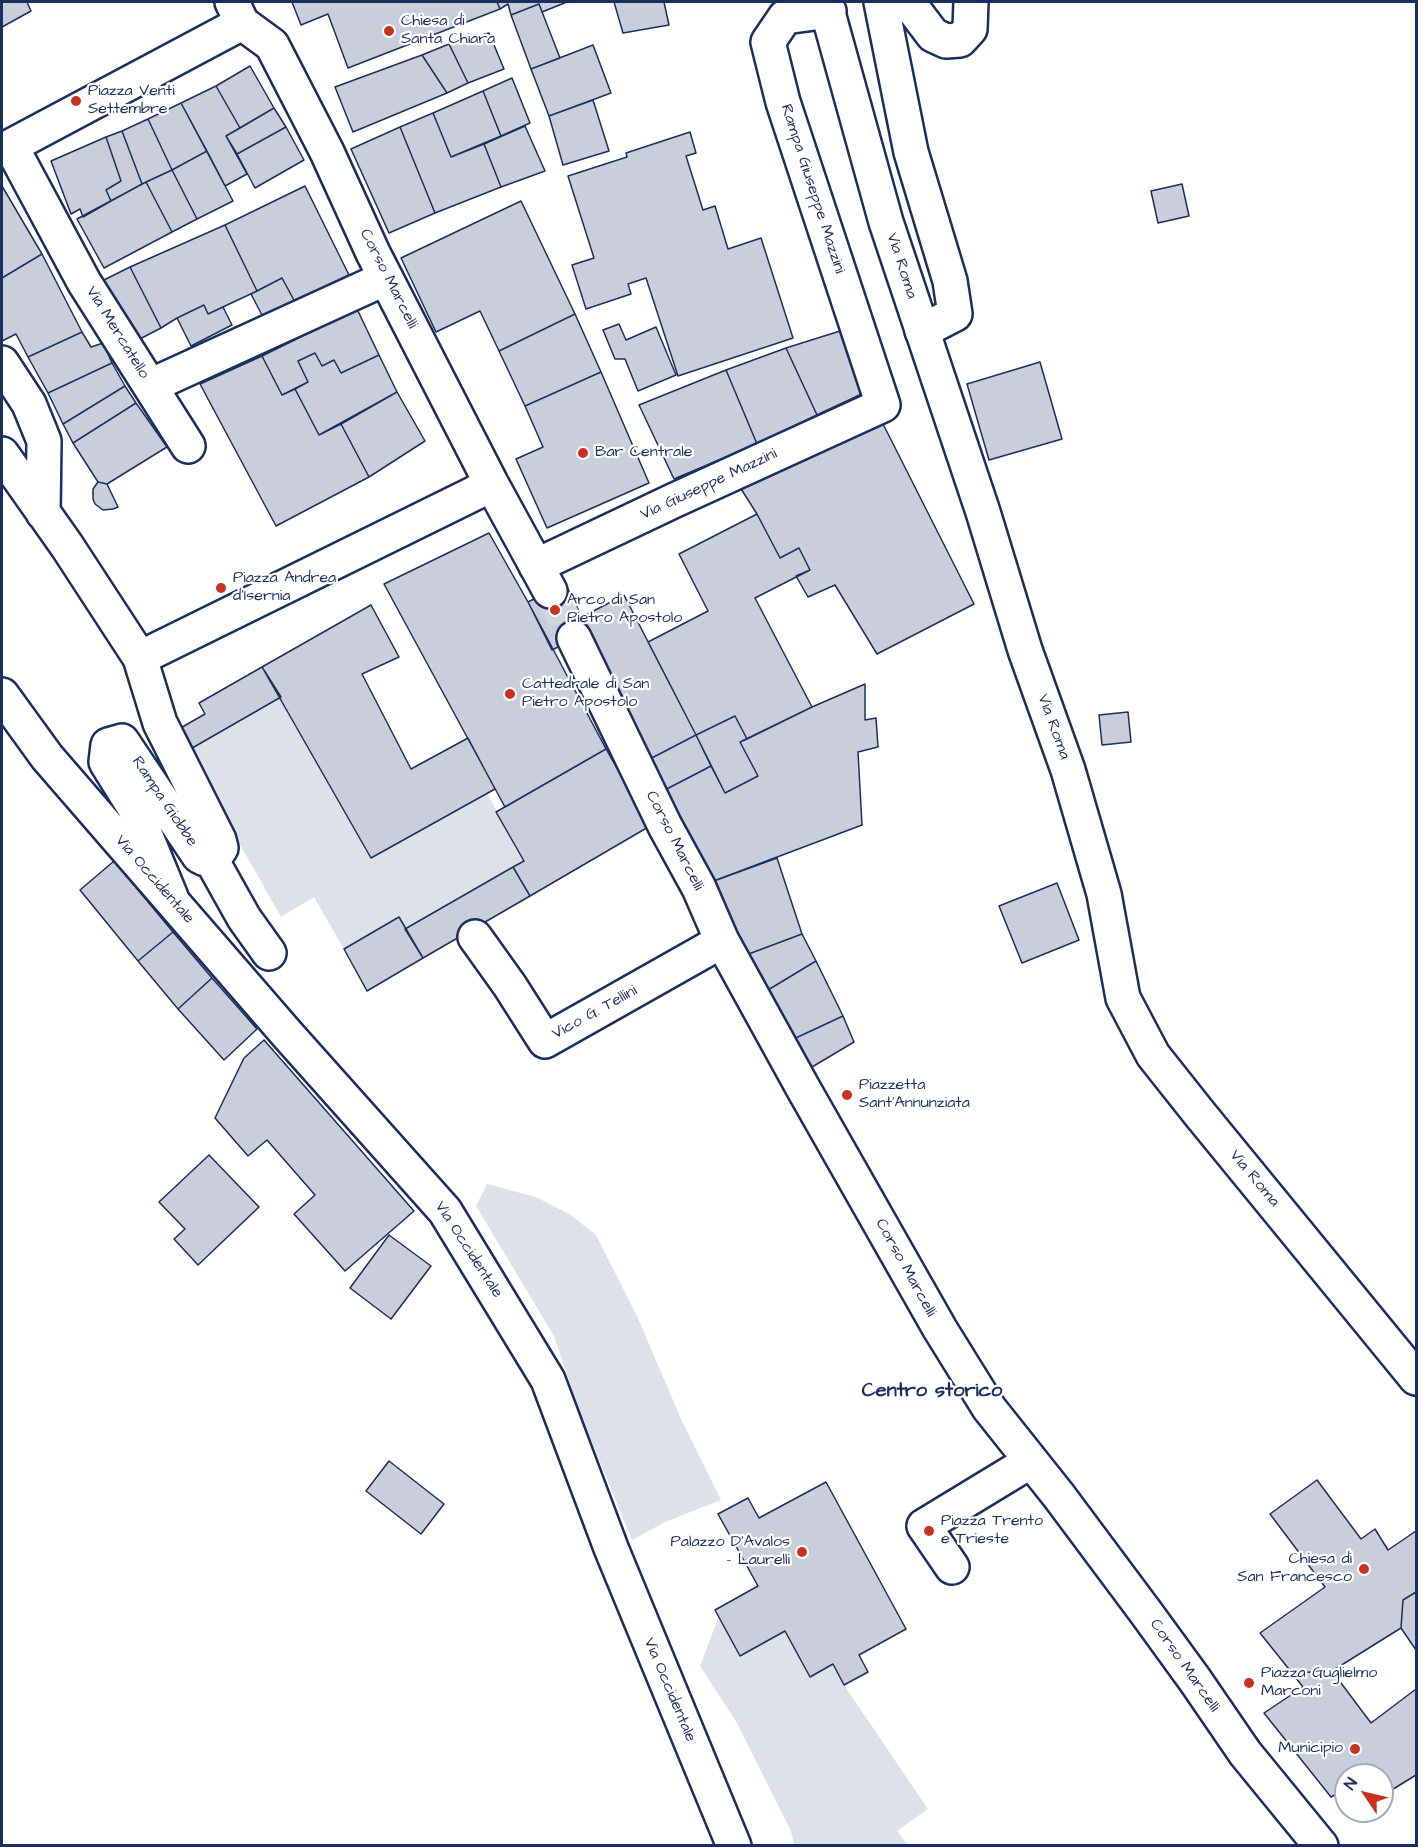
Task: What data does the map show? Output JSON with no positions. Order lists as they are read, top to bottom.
{
  "streets": {
    "street": [
      "Rampa Giuseppe Mazzini",
      "Via Roma",
      "Corso Marcelli",
      "Via Mercatello",
      "Via Giuseppe Mazzini",
      "Rampa Giobbe",
      "Via Occidentale",
      "Vico G. Tellini"
    ]
  },
  "crossings": [
    ["Rampa Giuseppe Mazzini", "Via Roma"],
    ["Rampa Giuseppe Mazzini", "Via Giuseppe Mazzini"],
    ["Corso Marcelli", "Via Mercatello"],
    ["Corso Marcelli", "Via Giuseppe Mazzini"],
    ["Corso Marcelli", "Vico G. Tellini"],
    ["Rampa Giobbe", "Via Occidentale"]
  ],
  "districts": ["Centro storico"],
  "places": [
    "Chiesa di Santa Chiara",
    "Piazza Venti Settembre",
    "Bar Centrale",
    "Piazza Andrea d'Isernia",
    "Arco di San Pietro Apostolo",
    "Cattedrale di San Pietro Apostolo",
    "Piazzetta Sant'Annunziata",
    "Piazza Trento e Trieste",
    "Palazzo D'Avalos - Laurelli",
    "Chiesa di San Francesco",
    "Piazza Guglielmo Marconi",
    "Municipio"
  ],
  "north": "top left"
}
